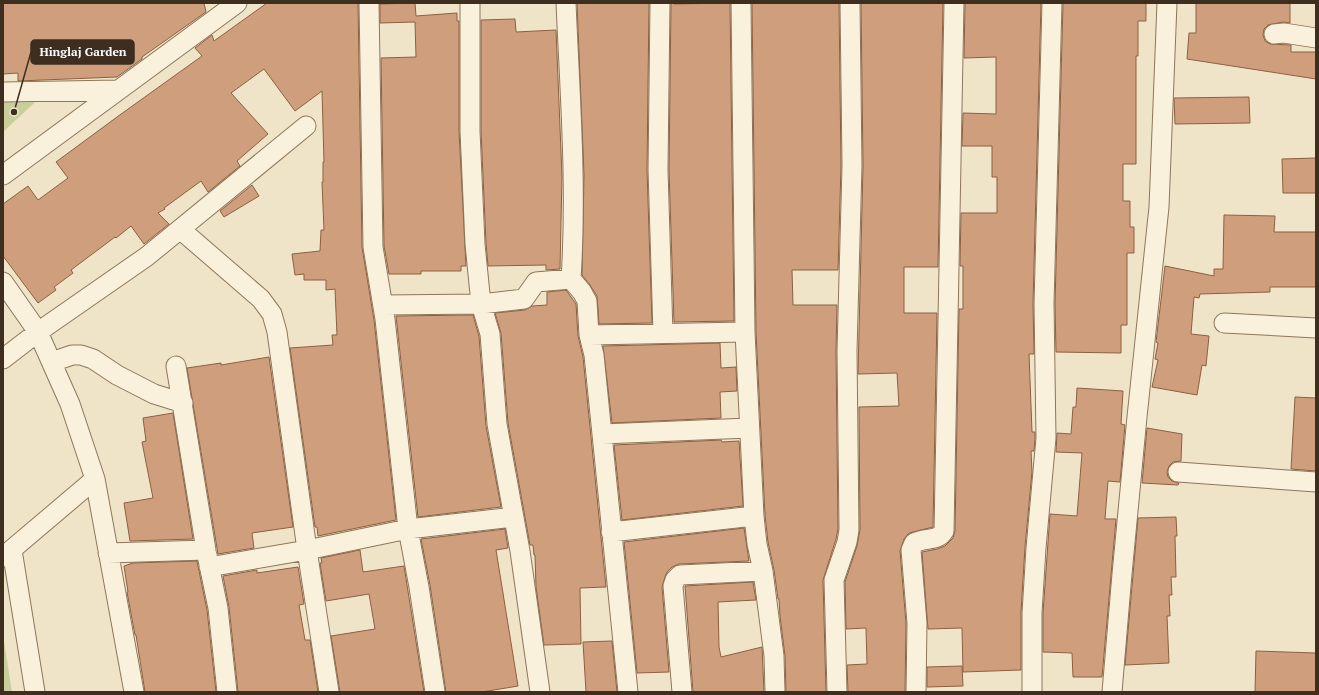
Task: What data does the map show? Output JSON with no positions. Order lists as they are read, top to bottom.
{
  "places": ["Hinglaj Garden"]
}
